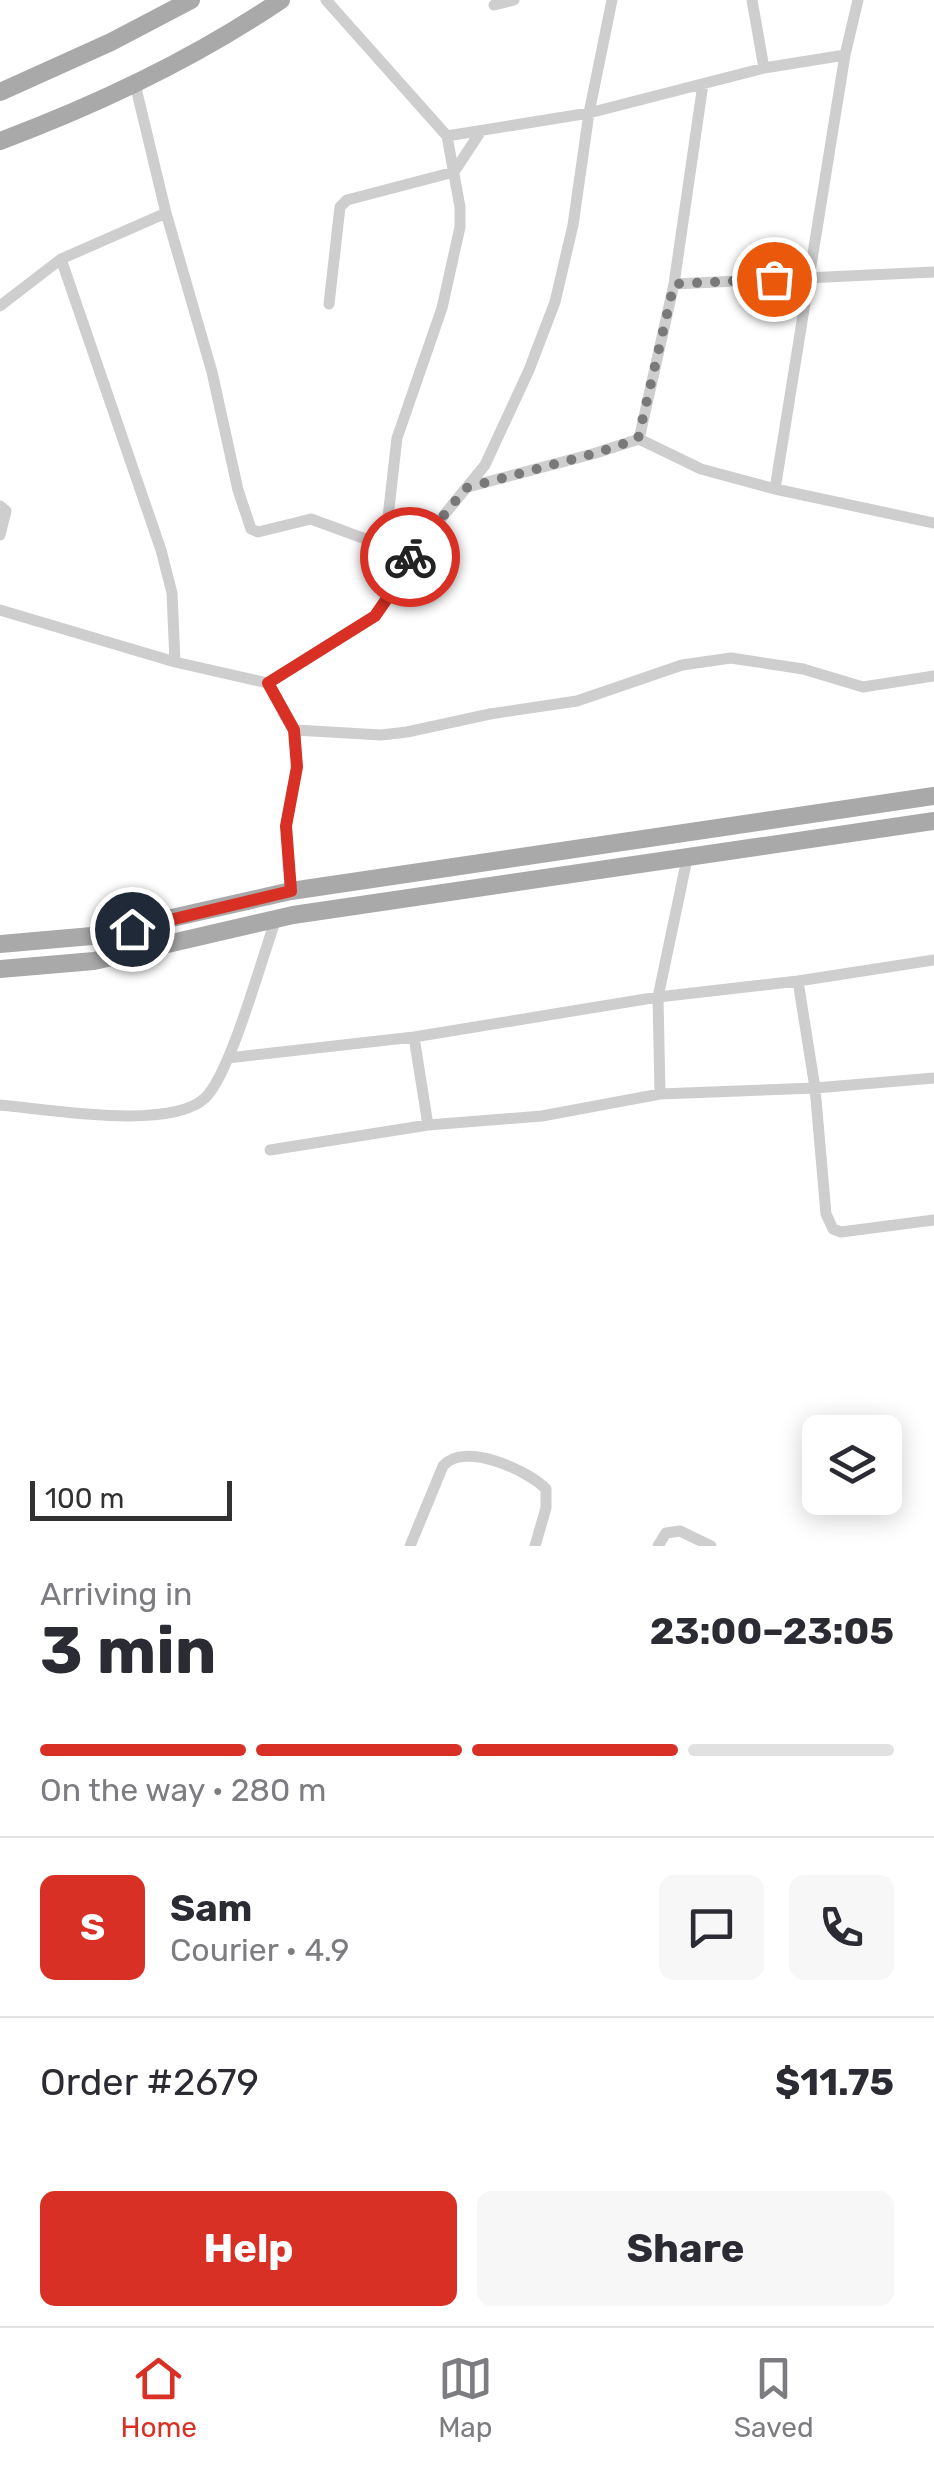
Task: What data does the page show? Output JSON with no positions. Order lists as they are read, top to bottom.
{
  "scale_bar": "100 m",
  "page": {
    "scale": "100 m",
    "heading": ["3 min", "Arriving in", "23:00–23:05"],
    "panel": [
      "Sam",
      "Courier · 4.9",
      "Order #2679",
      "$11.75"
    ],
    "bar": "On the way · 280 m",
    "round": "S",
    "buttons": ["Help", "Share"],
    "tabs": ["Home", "Map", "Saved"]
  }
}
